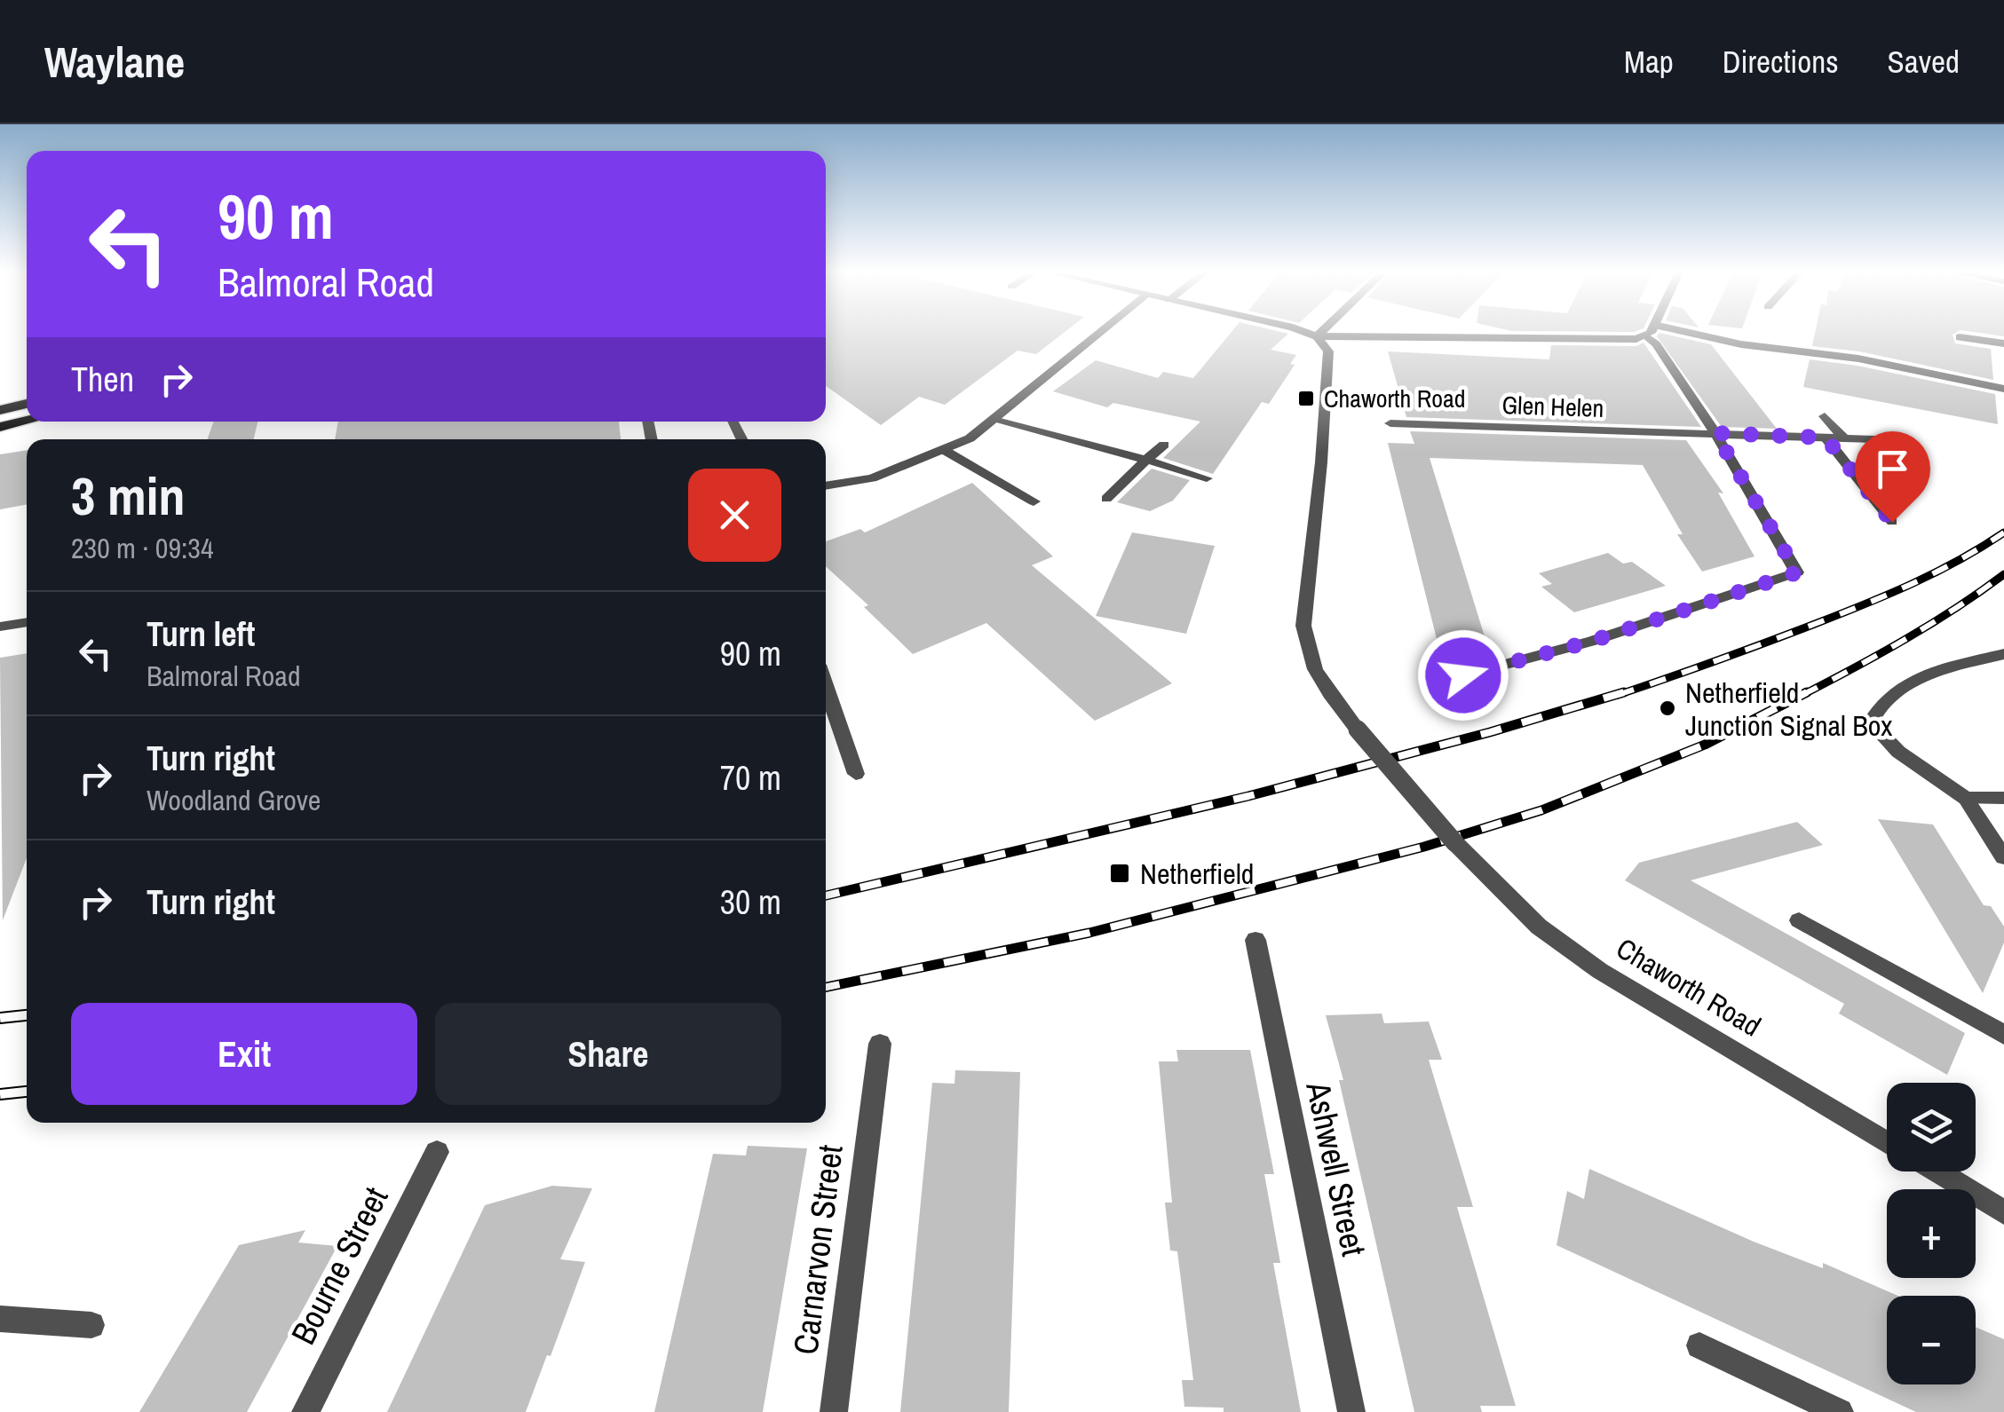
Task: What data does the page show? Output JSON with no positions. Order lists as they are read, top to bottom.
{
  "streets": {
    "street": [
      "Glen Helen",
      "Chaworth Road",
      "Ashwell Street",
      "Carnarvon Street",
      "Bourne Street"
    ]
  },
  "places": {
    "transit": ["Chaworth Road", "Netherfield"],
    "other": ["Netherfield Junction Signal Box"]
  },
  "page": {
    "header": "Waylane",
    "nav": ["Map", "Directions", "Saved"],
    "turn": ["90 m", "Balmoral Road"],
    "then": "Then",
    "heading": ["3 min", "230 m · 09:34"],
    "list": [
      {
        "name": "Turn left",
        "note": "Balmoral Road",
        "value": "90 m"
      },
      {
        "name": "Turn right",
        "note": "Woodland Grove",
        "value": "70 m"
      },
      {
        "name": "Turn right",
        "value": "30 m"
      }
    ],
    "buttons": ["Exit", "Share"],
    "map_buttons": ["+", "−"]
  }
}
